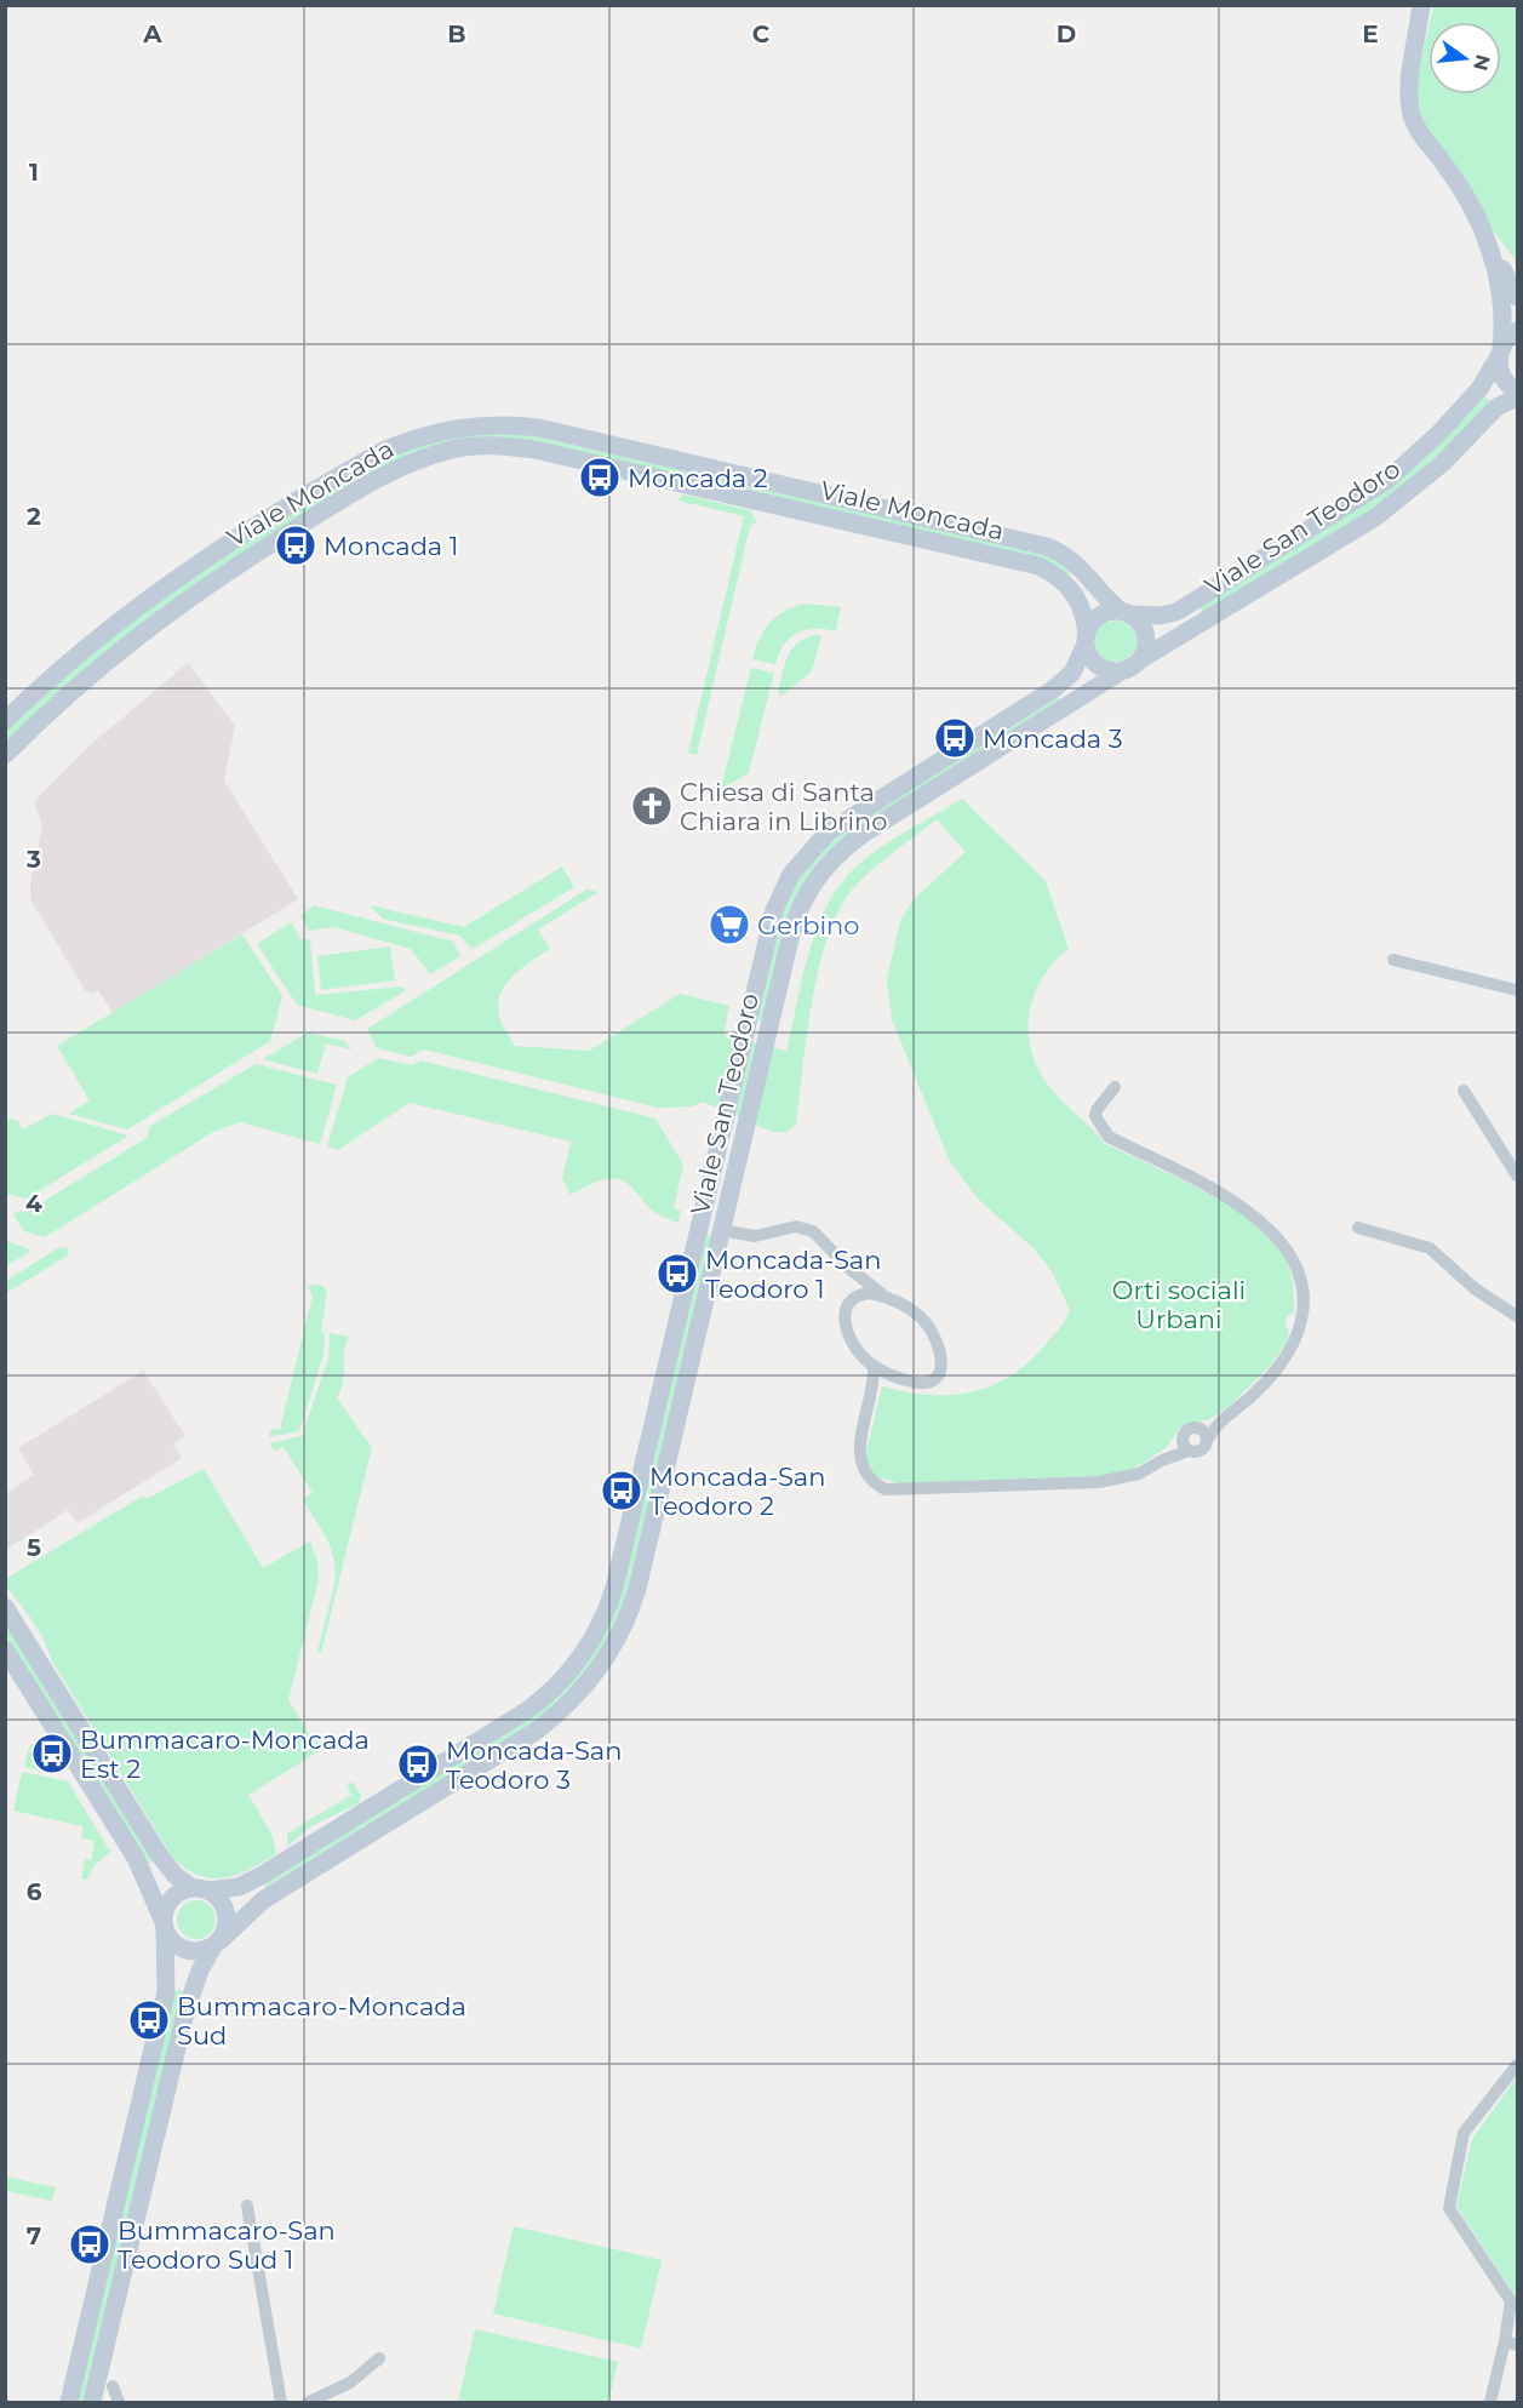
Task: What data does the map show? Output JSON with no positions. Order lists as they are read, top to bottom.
{
  "streets": {
    "main road": ["Viale Moncada", "Viale San Teodoro"]
  },
  "parks": ["Orti sociali Urbani"],
  "places": {
    "bus stop": [
      "Moncada 2",
      "Moncada 1",
      "Moncada 3",
      "Moncada-San Teodoro 1",
      "Moncada-San Teodoro 2",
      "Bummacaro-Moncada Est 2",
      "Moncada-San Teodoro 3",
      "Bummacaro-Moncada Sud",
      "Bummacaro-San Teodoro Sud 1"
    ],
    "church": ["Chiesa di Santa Chiara in Librino"],
    "supermarket": ["Gerbino"]
  },
  "north": "right",
  "grid": {
    "columns": [
      "A",
      "B",
      "C",
      "D",
      "E"
    ],
    "rows": [
      "1",
      "2",
      "3",
      "4",
      "5",
      "6",
      "7"
    ]
  }
}
